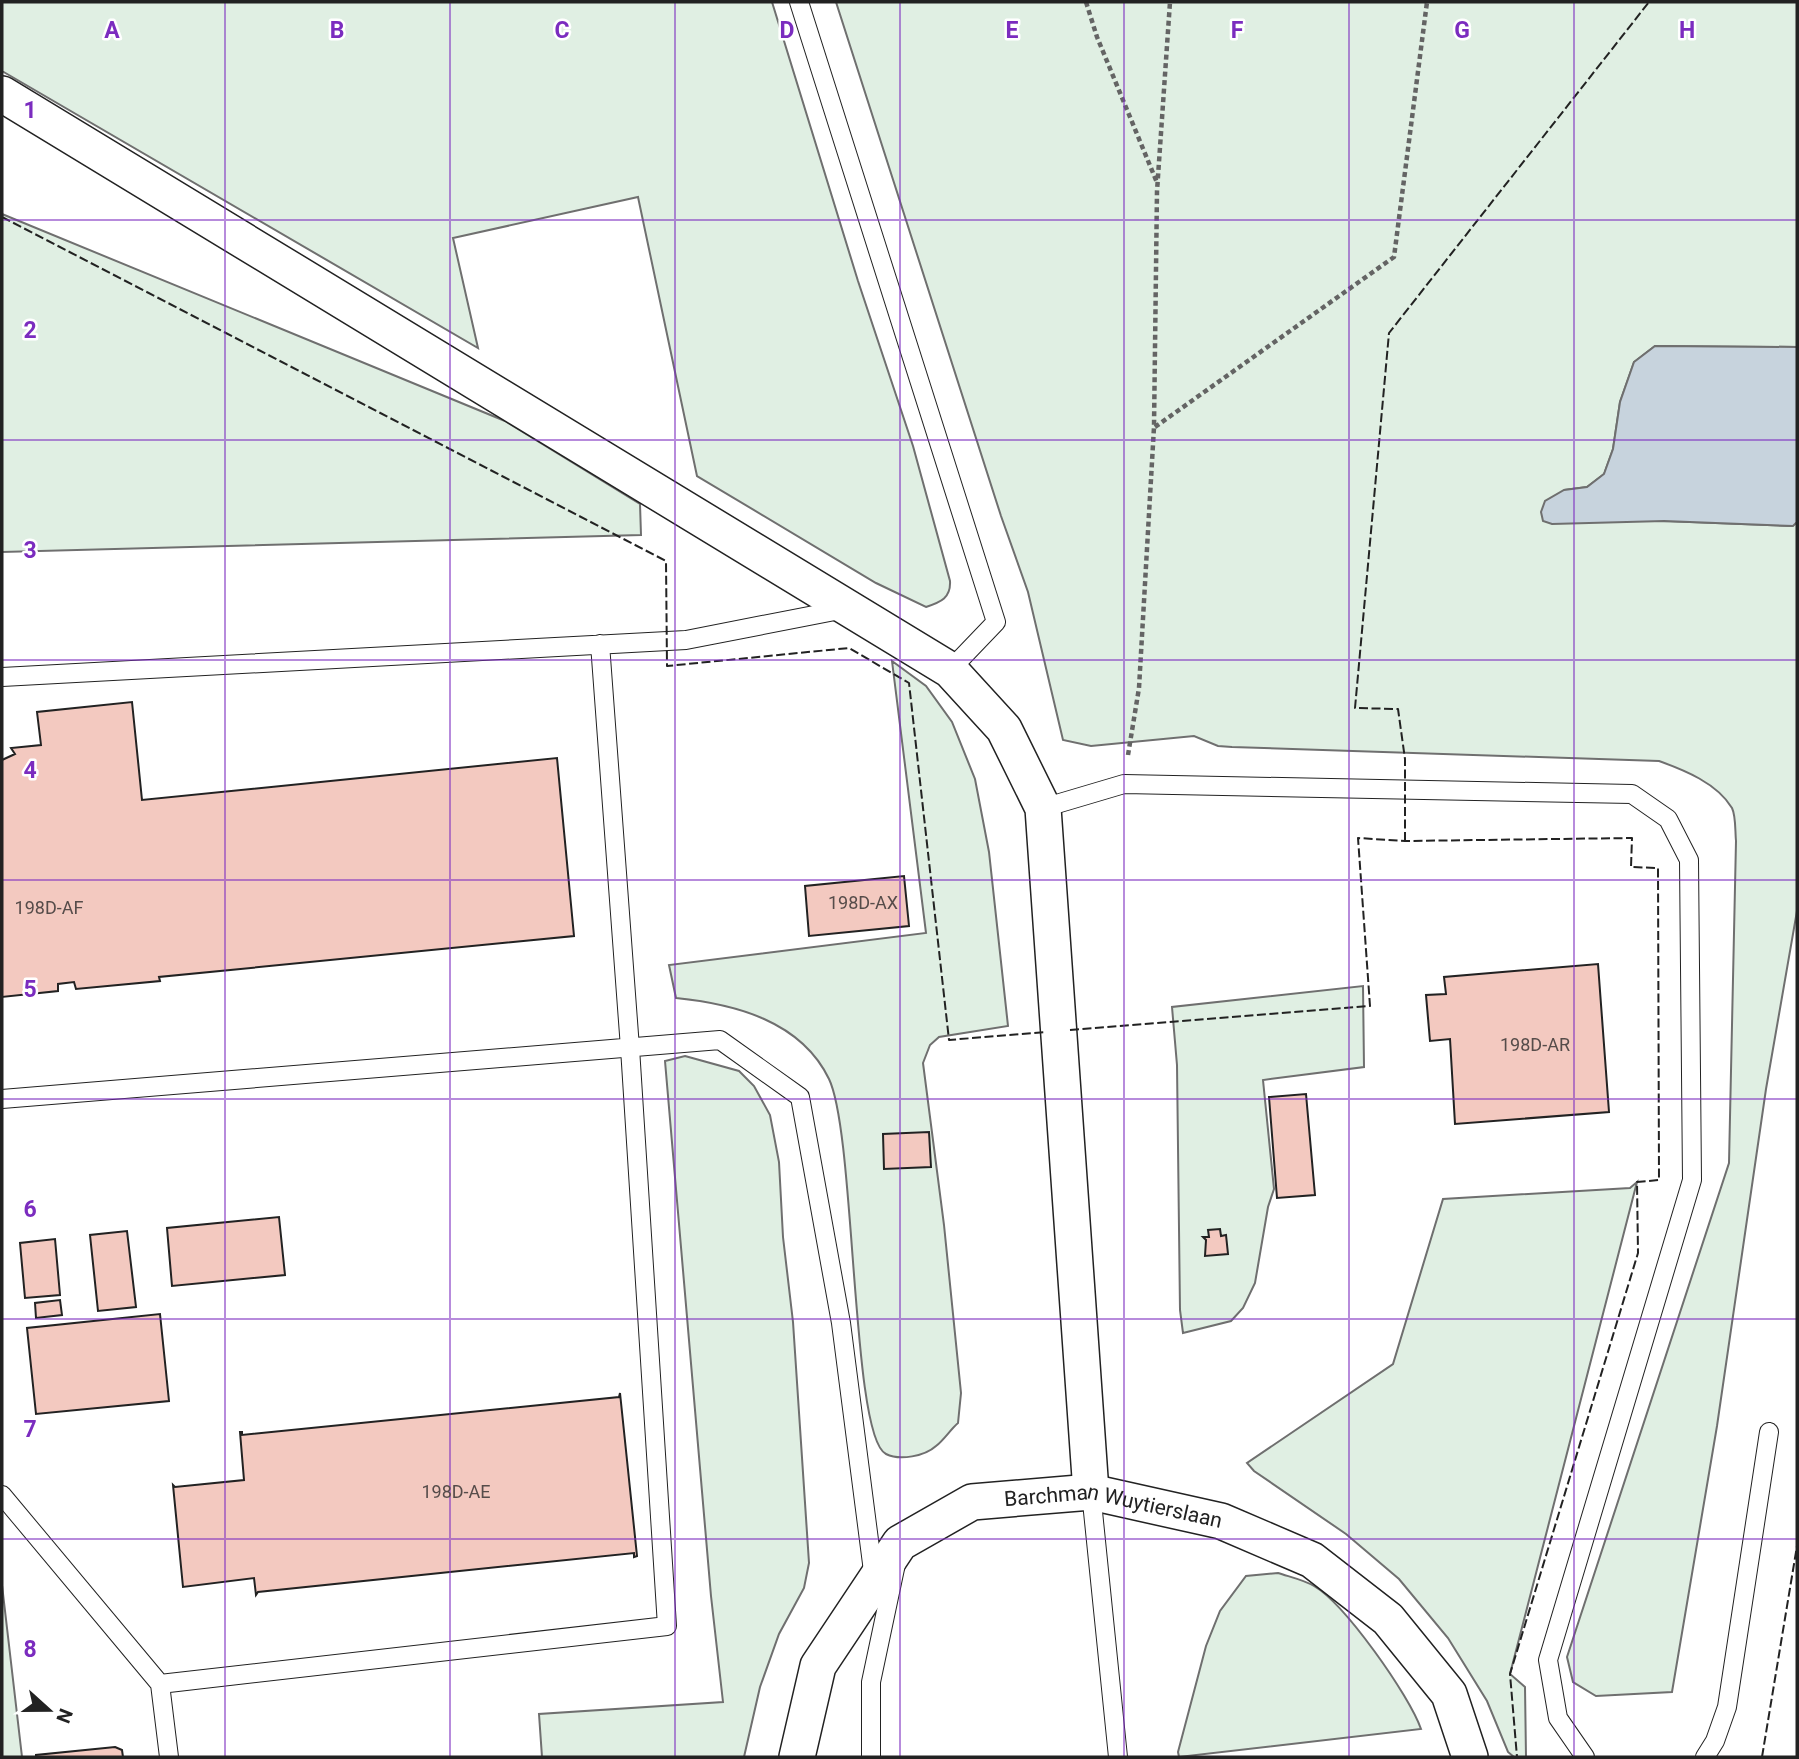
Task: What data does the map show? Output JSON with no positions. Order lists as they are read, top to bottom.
{
  "streets": {
    "street": ["Barchman Wuytierslaan"]
  },
  "house_numbers": [
    "198D-AX",
    "198D-AF",
    "198D-AR",
    "198D-AE"
  ],
  "north": "right",
  "grid": {
    "columns": [
      "A",
      "B",
      "C",
      "D",
      "E",
      "F",
      "G",
      "H"
    ],
    "rows": [
      "1",
      "2",
      "3",
      "4",
      "5",
      "6",
      "7",
      "8"
    ]
  }
}
